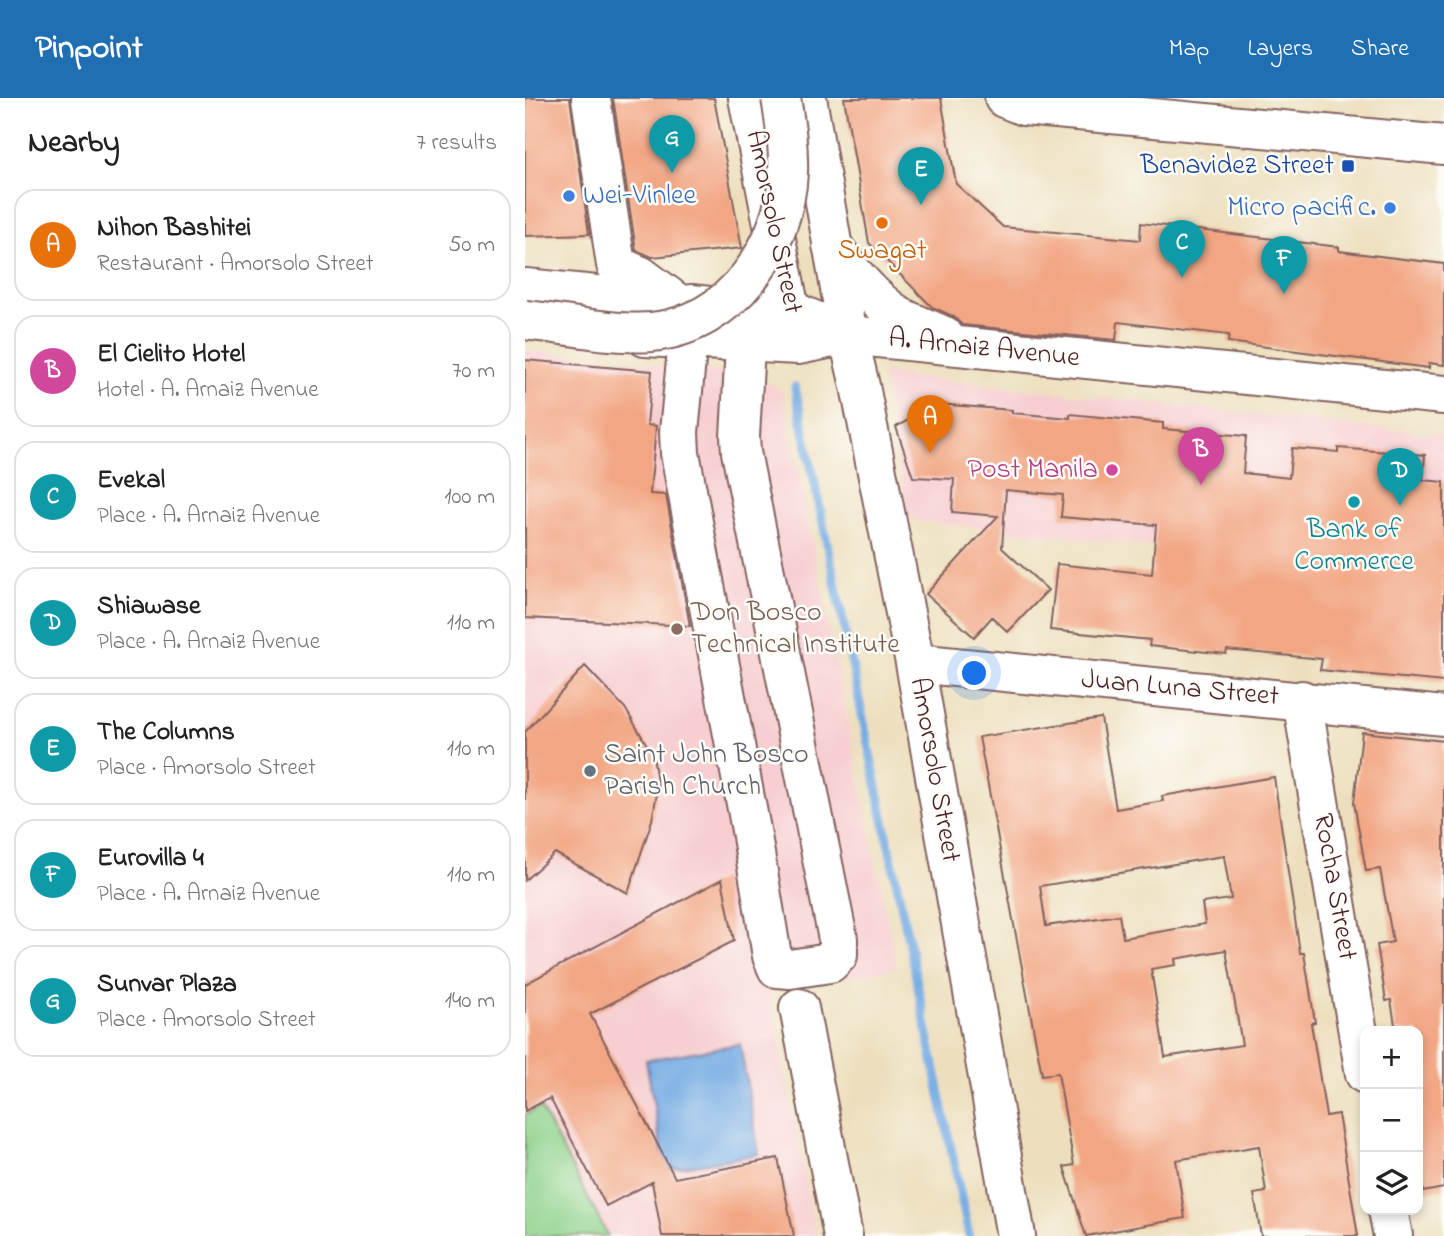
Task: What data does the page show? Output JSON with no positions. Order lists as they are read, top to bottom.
{
  "streets": {
    "main road": [
      "Amorsolo Street",
      "A. Arnaiz Avenue",
      "Juan Luna Street",
      "Rocha Street"
    ]
  },
  "crossings": [
    ["Amorsolo Street", "A. Arnaiz Avenue"],
    ["Amorsolo Street", "Juan Luna Street"],
    ["Juan Luna Street", "Rocha Street"]
  ],
  "places": {
    "transit": ["Benavidez Street"],
    "other": [
      "Wei-Vinlee",
      "Micro pacific.",
      "Swagat",
      "Post Manila",
      "Bank of Commerce",
      "Don Bosco Technical Institute",
      "Saint John Bosco Parish Church"
    ]
  },
  "page": {
    "header": "Pinpoint",
    "nav": ["Map", "Layers", "Share"],
    "heading": ["Nearby", "7 results"],
    "pins": [
      "G",
      "E",
      "C",
      "F",
      "A",
      "B",
      "D"
    ],
    "list": [
      {
        "mark": "A",
        "name": "Nihon Bashitei",
        "note": "Restaurant · Amorsolo Street",
        "value": "50 m"
      },
      {
        "mark": "B",
        "name": "El Cielito Hotel",
        "note": "Hotel · A. Arnaiz Avenue",
        "value": "70 m"
      },
      {
        "mark": "C",
        "name": "Evekal",
        "note": "Place · A. Arnaiz Avenue",
        "value": "100 m"
      },
      {
        "mark": "D",
        "name": "Shiawase",
        "note": "Place · A. Arnaiz Avenue",
        "value": "110 m"
      },
      {
        "mark": "E",
        "name": "The Columns",
        "note": "Place · Amorsolo Street",
        "value": "110 m"
      },
      {
        "mark": "F",
        "name": "Eurovilla 4",
        "note": "Place · A. Arnaiz Avenue",
        "value": "110 m"
      },
      {
        "mark": "G",
        "name": "Sunvar Plaza",
        "note": "Place · Amorsolo Street",
        "value": "140 m"
      }
    ],
    "map_buttons": ["+", "−"]
  }
}
